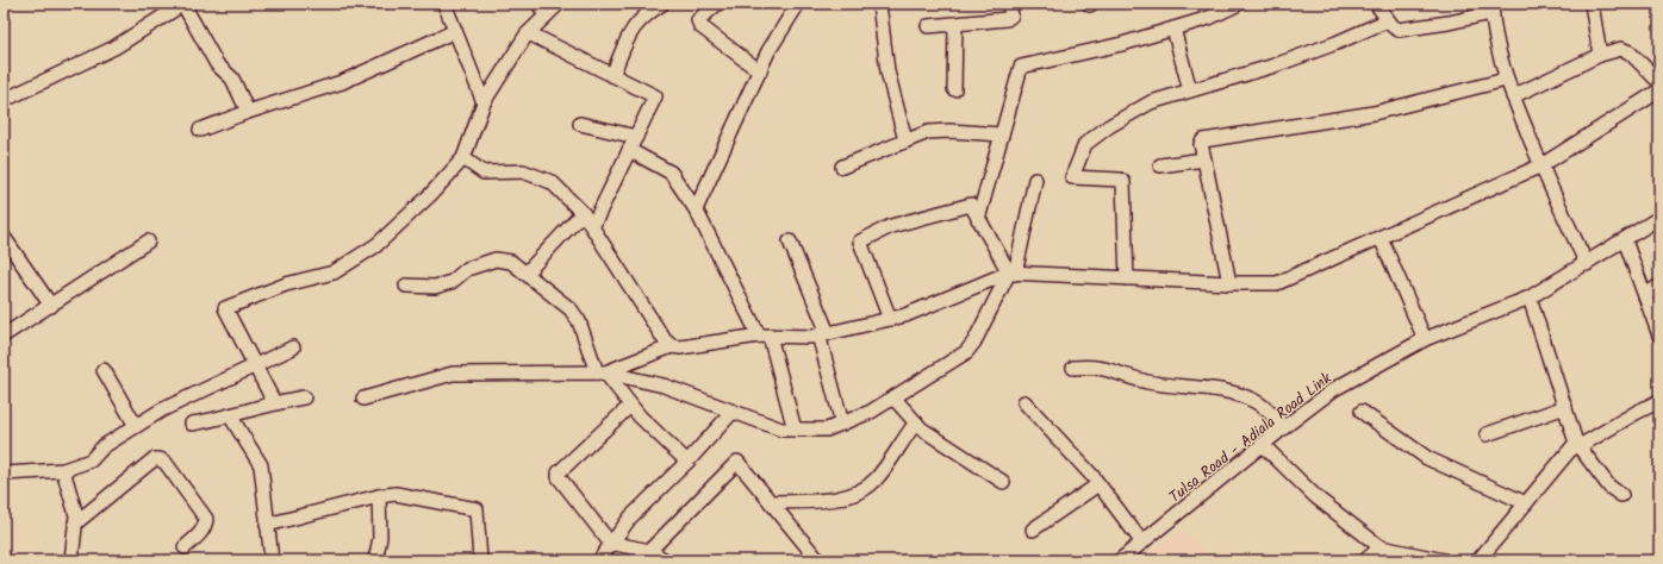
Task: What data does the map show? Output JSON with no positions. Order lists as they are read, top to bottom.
{
  "streets": {
    "street": ["Tulsa Road - Adiala Road Link"]
  }
}
